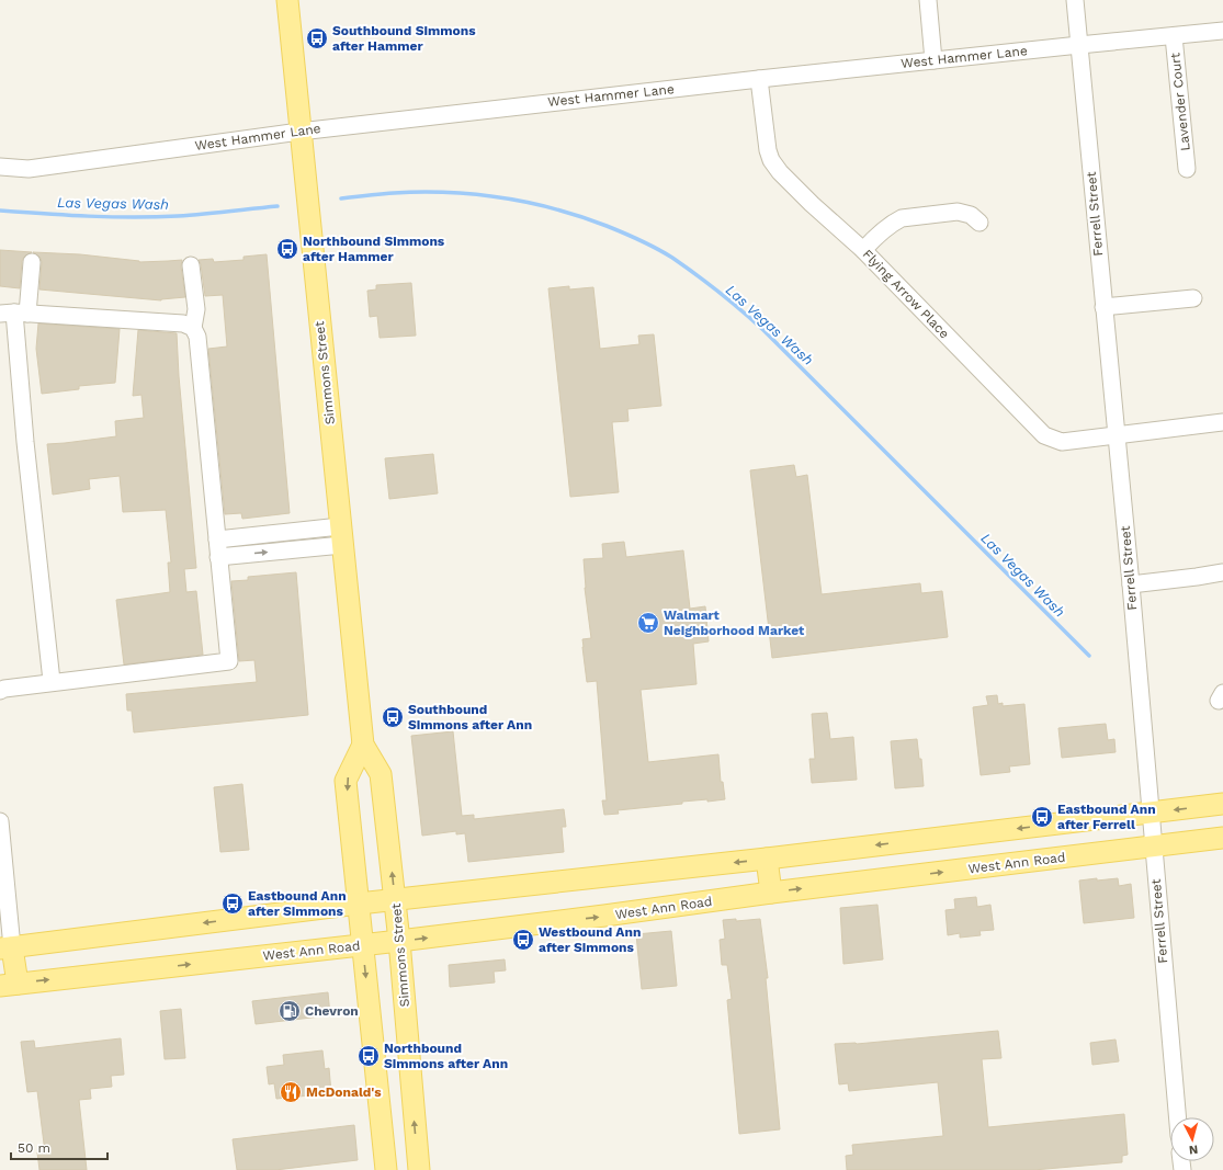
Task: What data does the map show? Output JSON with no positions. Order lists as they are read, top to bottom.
{
  "streets": {
    "main road": ["Simmons Street", "West Ann Road"],
    "street": [
      "West Hammer Lane",
      "Lavender Court",
      "Ferrell Street",
      "Flying Arrow Place"
    ]
  },
  "crossings": [
    ["West Hammer Lane", "Lavender Court"],
    ["West Hammer Lane", "Ferrell Street"],
    ["West Hammer Lane", "Flying Arrow Place"],
    ["West Hammer Lane", "Simmons Street"],
    ["Ferrell Street", "Flying Arrow Place"],
    ["Ferrell Street", "West Ann Road"],
    ["Simmons Street", "West Ann Road"]
  ],
  "water": ["Las Vegas Wash"],
  "places": {
    "bus stop": [
      "Southbound Simmons after Hammer",
      "Northbound Simmons after Hammer",
      "Southbound Simmons after Ann",
      "Eastbound Ann after Ferrell",
      "Eastbound Ann after Simmons",
      "Westbound Ann after Simmons",
      "Northbound Simmons after Ann"
    ],
    "supermarket": ["Walmart Neighborhood Market"],
    "fuel station": ["Chevron"],
    "restaurant": ["McDonald's"]
  },
  "scale_bar": "50 m",
  "north": "bottom"
}
